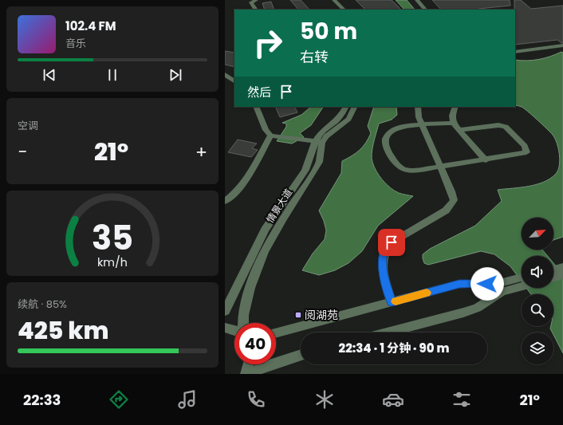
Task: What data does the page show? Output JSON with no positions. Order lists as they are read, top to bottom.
{
  "streets": {
    "street": ["情景大道"]
  },
  "places": {
    "transit": ["阅湖苑"]
  },
  "north": "top right",
  "page": {
    "turn": ["50 m", "右转"],
    "song": ["102.4 FM", "音乐"],
    "then": "然后",
    "tile": [
      "空调",
      ["续航 · 85%", "425 km"]
    ],
    "heat": ["−", "21°", "+"],
    "limit": "40",
    "trip": "22:34 · 1 分钟 · 90 m",
    "tabs": ["22:33", "21°"],
    "gauge": ["35", "km/h"]
  }
}
